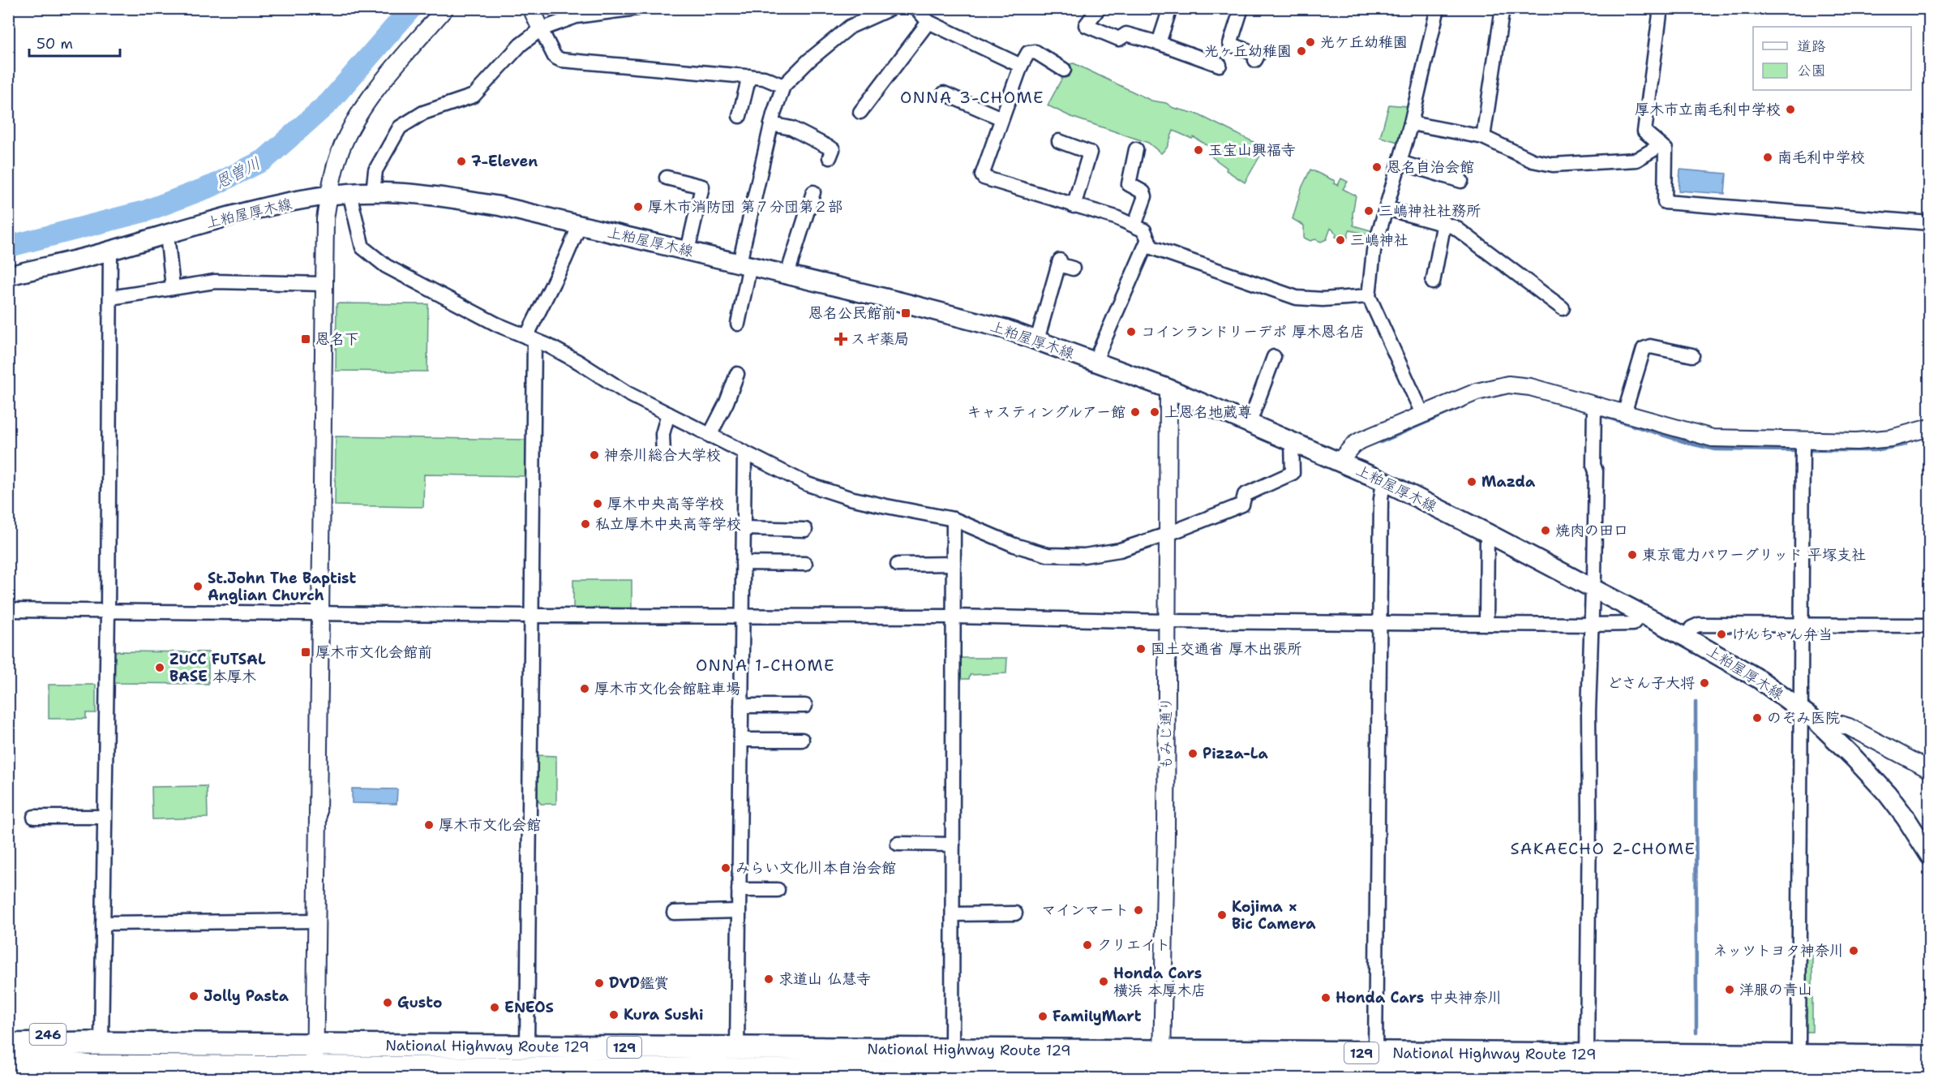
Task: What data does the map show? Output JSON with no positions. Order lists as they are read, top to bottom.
{
  "streets": {
    "highway": ["246", "National Highway Route 129", "129"],
    "main road": ["上粕屋厚木線"],
    "street": ["もみじ通り"]
  },
  "crossings": [
    ["上粕屋厚木線", "もみじ通り"],
    ["もみじ通り", "National Highway Route 129"],
    ["246", "National Highway Route 129"],
    ["National Highway Route 129", "129"]
  ],
  "districts": ["ONNA 3-CHOME", "ONNA 1-CHOME", "SAKAECHO 2-CHOME"],
  "water": ["恩曽川"],
  "places": {
    "other": [
      "光ケ丘幼稚園",
      "光ヶ丘幼稚園",
      "厚木市立南毛利中学校",
      "玉宝山興福寺",
      "南毛利中学校",
      "7-Eleven",
      "恩名自治会館",
      "厚木市消防団 第７分団第２部",
      "三嶋神社社務所",
      "三嶋神社",
      "コインランドリーデポ 厚木恩名店",
      "キャスティングルアー館",
      "上恩名地蔵尊",
      "神奈川総合大学校",
      "Mazda",
      "厚木中央高等学校",
      "私立厚木中央高等学校",
      "焼肉の田口",
      "東京電力パワーグリッド 平塚支社",
      "St.John The Baptist Anglian Church",
      "けんちゃん弁当",
      "国土交通省 厚木出張所",
      "ZUCC FUTSAL BASE 本厚木",
      "どさん子大将",
      "厚木市文化会館駐車場",
      "のぞみ医院",
      "Pizza-La",
      "厚木市文化会館",
      "みらい文化川本自治会館",
      "マインマート",
      "Kojima × Bic Camera",
      "クリエイト",
      "ネッツトヨタ神奈川",
      "求道山 仏慧寺",
      "Honda Cars 横浜 本厚木店",
      "DVD鑑賞",
      "洋服の青山",
      "Jolly Pasta",
      "Honda Cars 中央神奈川",
      "Gusto",
      "ENEOS",
      "Kura Sushi",
      "FamilyMart"
    ],
    "transit": ["恩名公民館前", "恩名下", "厚木市文化会館前"],
    "health": ["スギ薬局"]
  },
  "legend": ["道路", "公園"],
  "scale_bar": "50 m"
}
